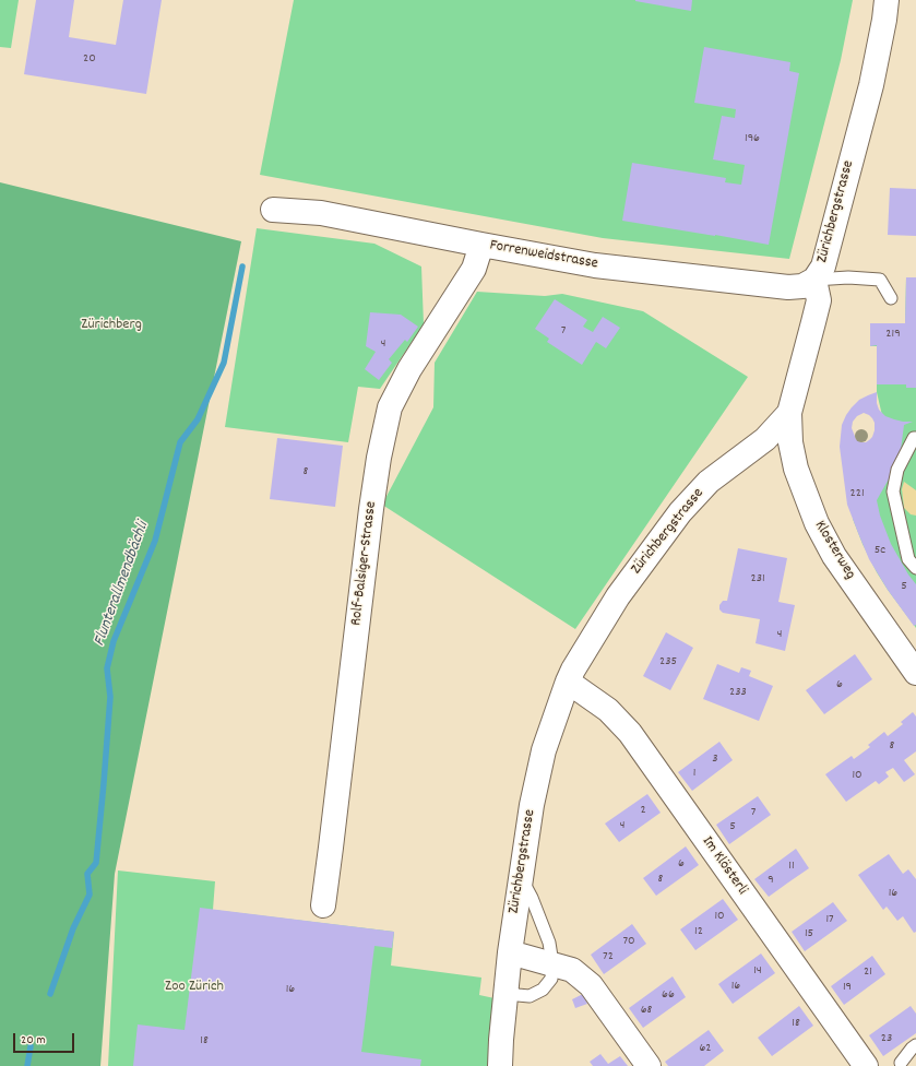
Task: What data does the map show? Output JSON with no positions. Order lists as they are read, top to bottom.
{
  "streets": {
    "street": [
      "Zürichbergstrasse",
      "Forrenweidstrasse",
      "Klosterweg",
      "Rolf-Balsiger-Strasse",
      "Im Klösterli"
    ]
  },
  "crossings": [
    ["Zürichbergstrasse", "Forrenweidstrasse"],
    ["Zürichbergstrasse", "Klosterweg"],
    ["Zürichbergstrasse", "Im Klösterli"],
    ["Forrenweidstrasse", "Rolf-Balsiger-Strasse"]
  ],
  "water": ["Flunterallmendbächli"],
  "parks": ["Zürichberg", "Zoo Zürich"],
  "house_numbers": [
    "20",
    "196",
    "7",
    "219",
    "4",
    "8",
    "221",
    "5c",
    "231",
    "5",
    "4",
    "235",
    "6",
    "233",
    "8",
    "3",
    "1",
    "10",
    "2",
    "7",
    "4",
    "5",
    "6",
    "11",
    "8",
    "9",
    "16",
    "10",
    "17",
    "12",
    "15",
    "70",
    "72",
    "14",
    "21",
    "16",
    "19",
    "16",
    "66",
    "68",
    "18",
    "23",
    "18",
    "62"
  ],
  "scale_bar": "20 m"
}
